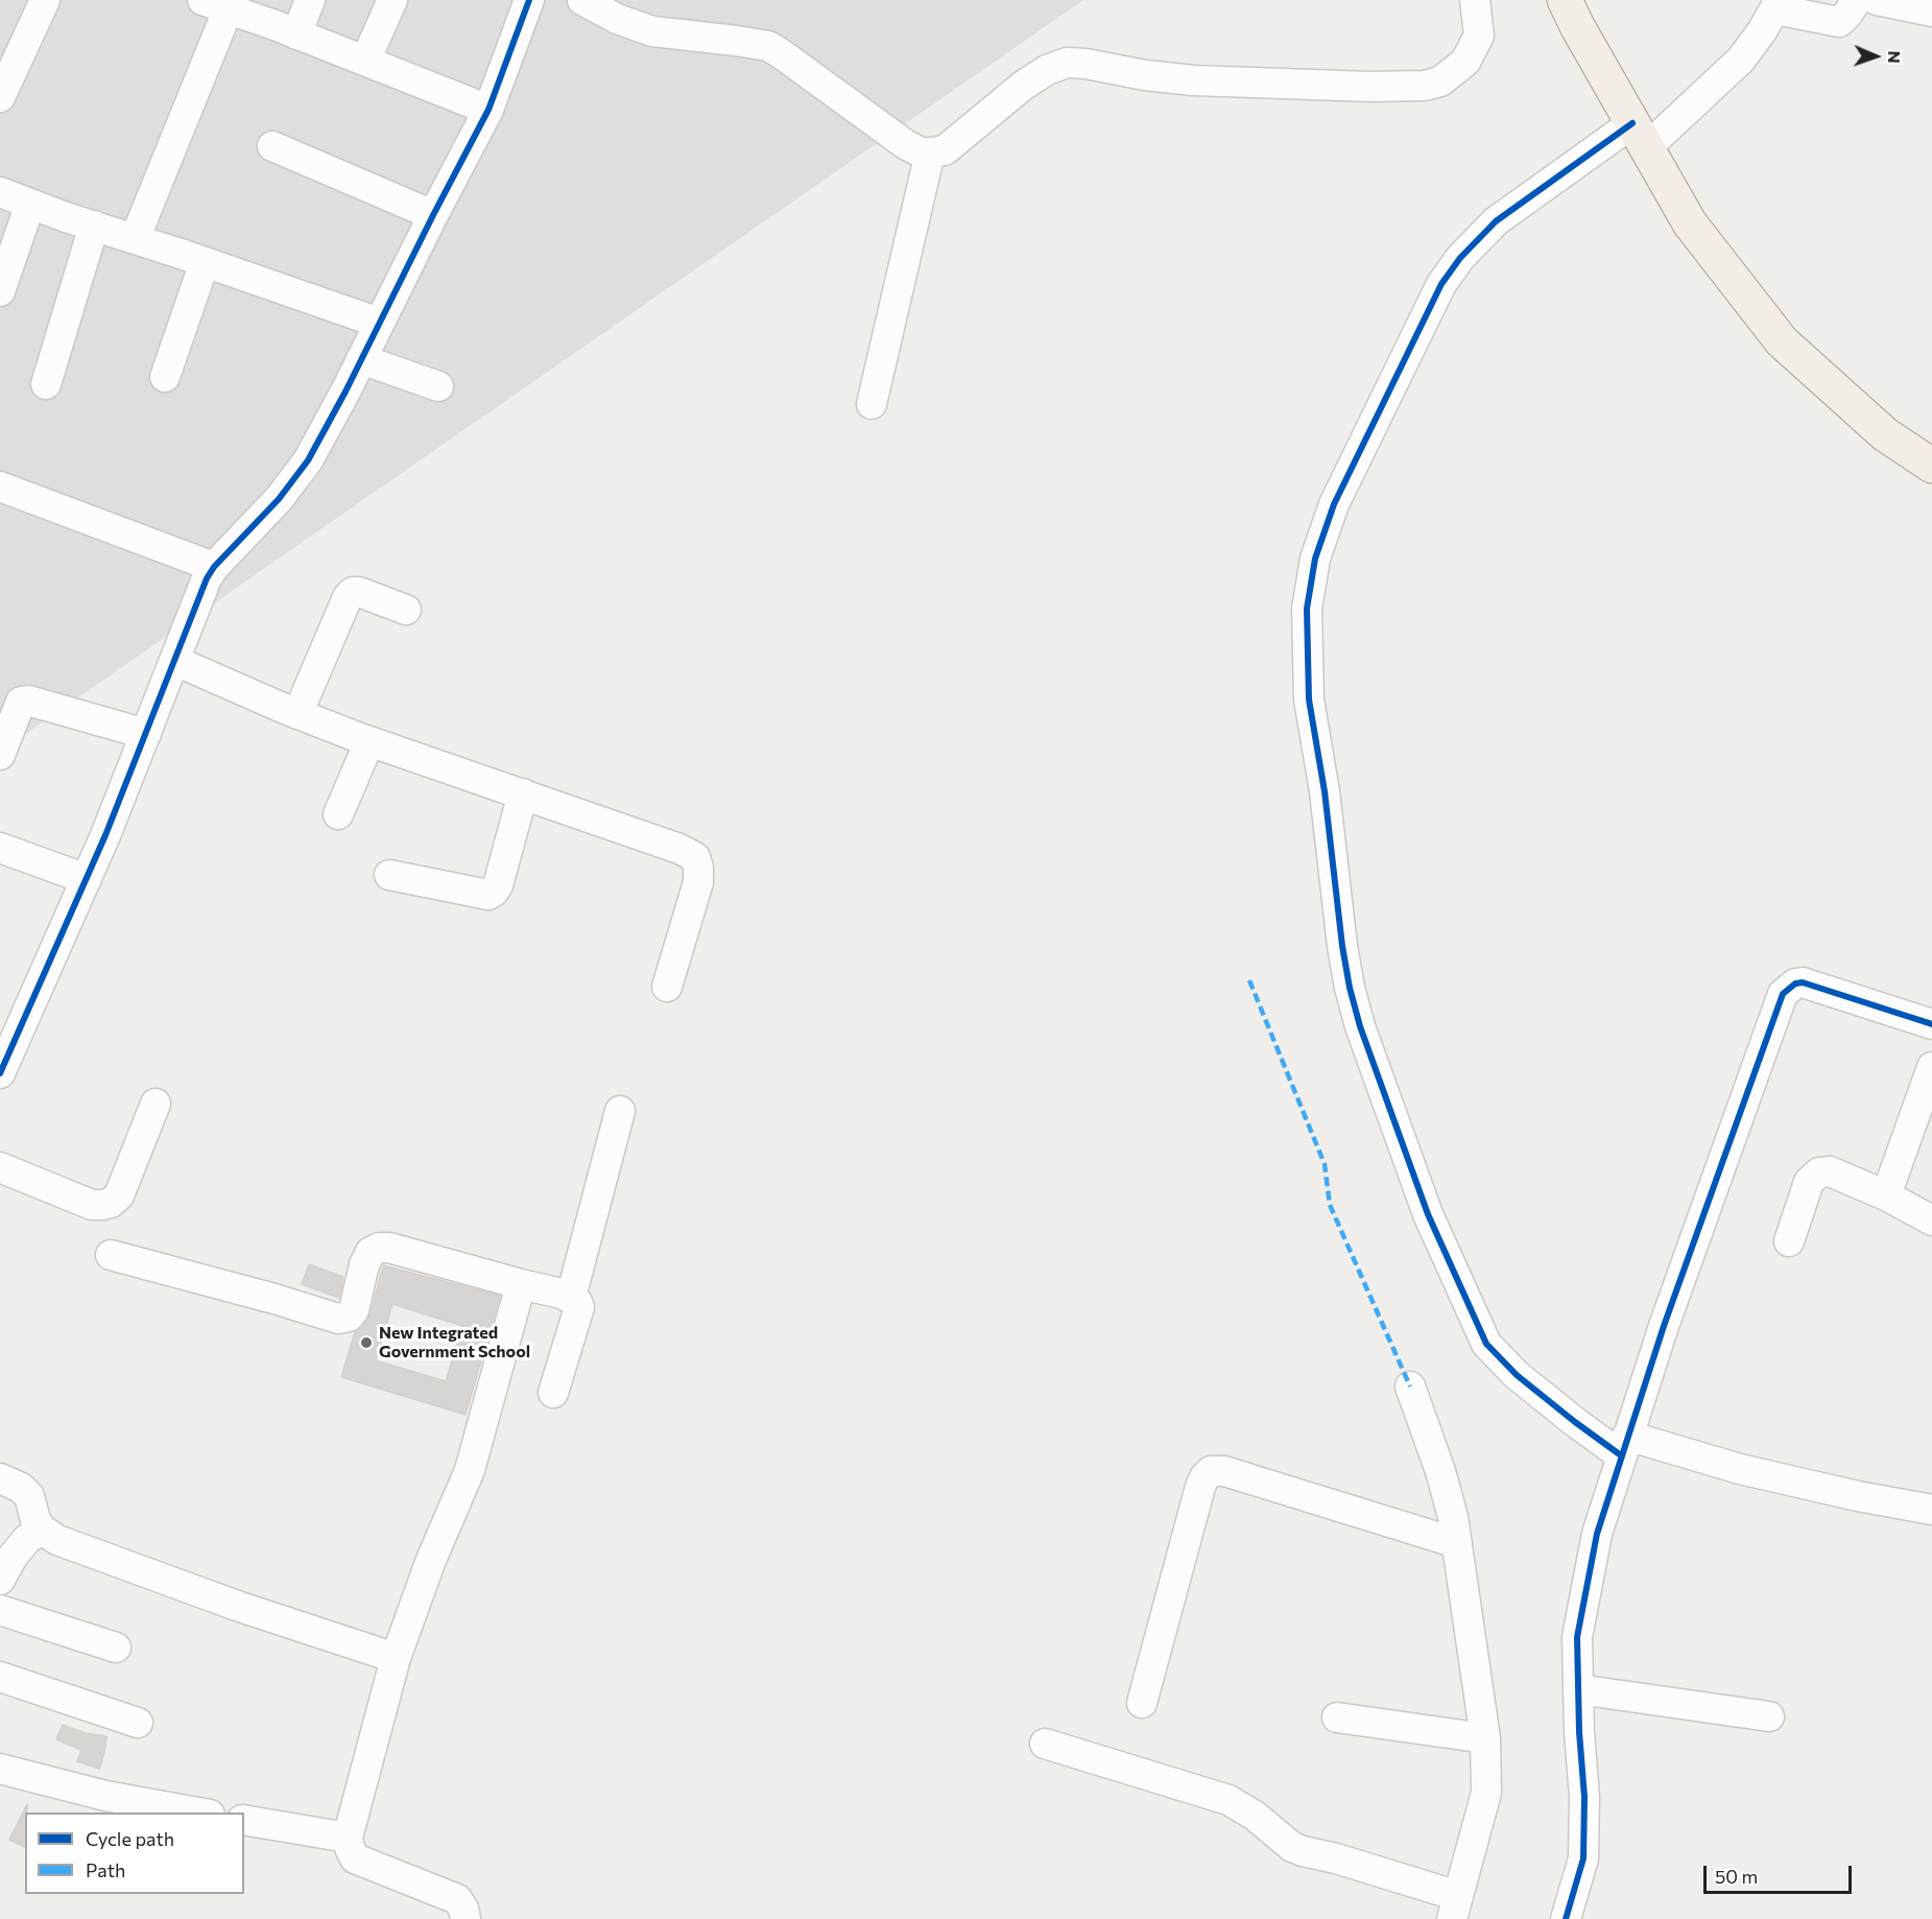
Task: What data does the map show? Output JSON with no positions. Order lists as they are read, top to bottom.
{
  "places": ["New Integrated Government School"],
  "legend": ["Cycle path", "Path"],
  "scale_bar": "50 m",
  "north": "right"
}
